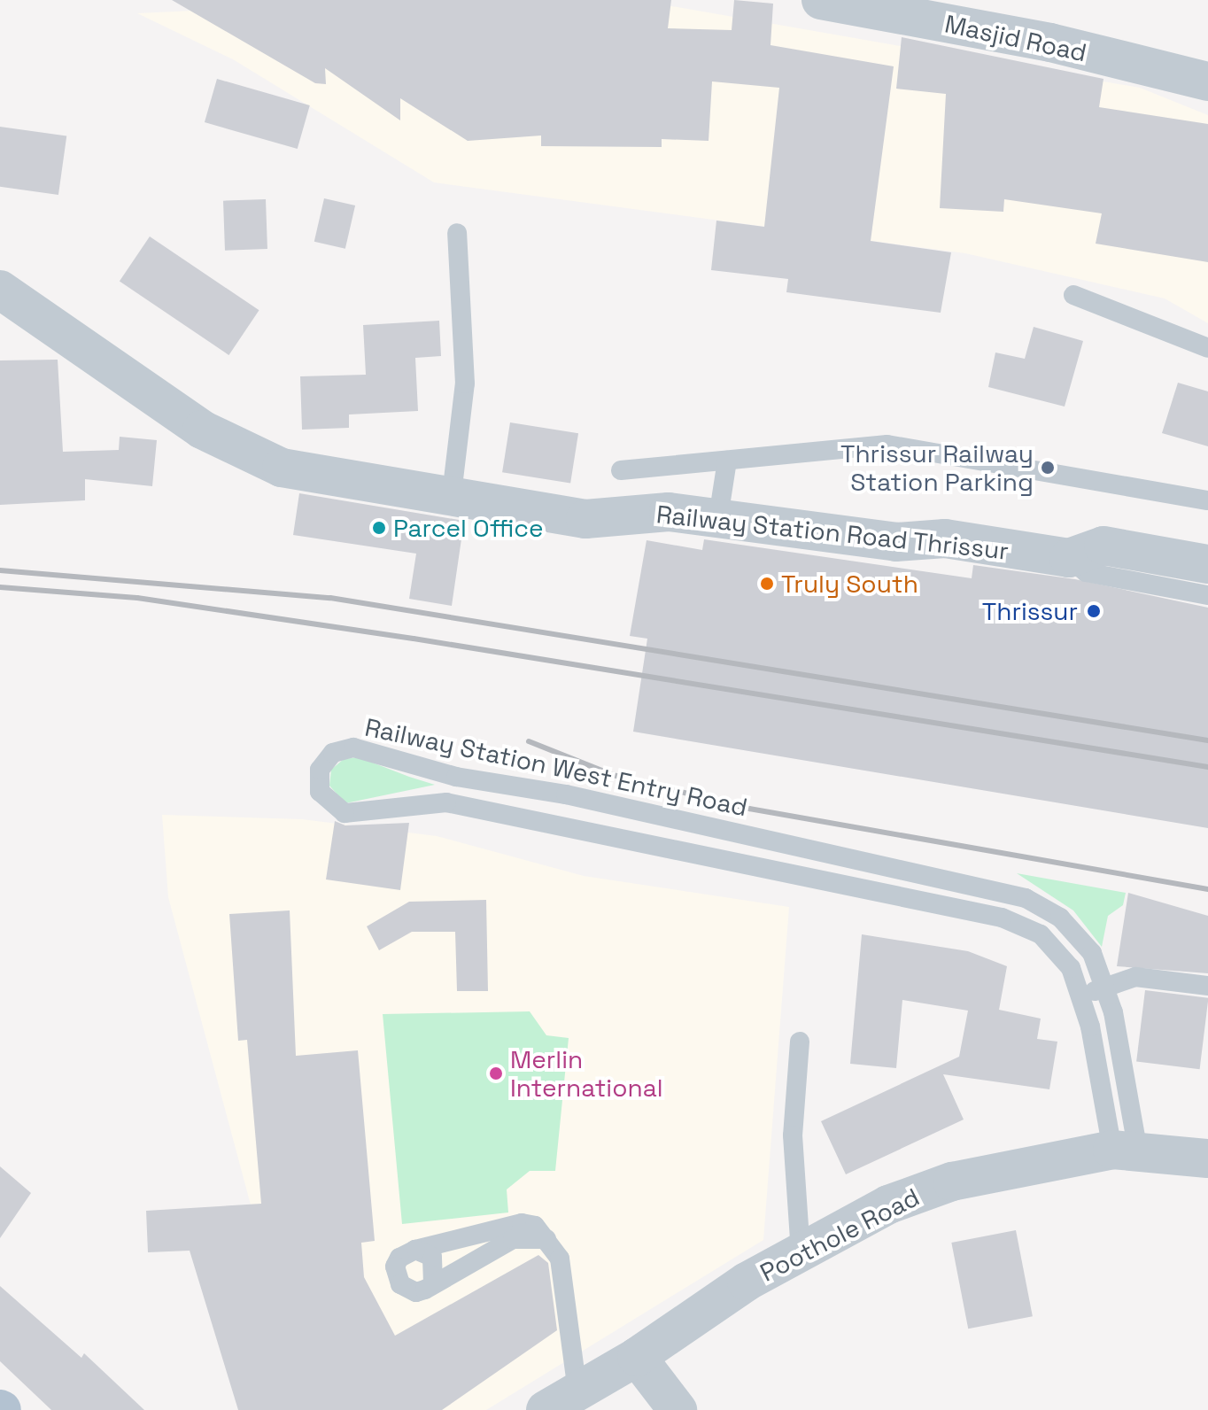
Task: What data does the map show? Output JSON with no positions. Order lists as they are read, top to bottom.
{
  "streets": {
    "street": ["Masjid Road", "Railway Station Road Thrissur", "Poothole Road"],
    "lane": ["Railway Station West Entry Road"]
  },
  "crossings": [
    ["Railway Station West Entry Road", "Poothole Road"]
  ],
  "places": [
    "Thrissur Railway Station Parking",
    "Parcel Office",
    "Truly South",
    "Thrissur",
    "Merlin International"
  ]
}
